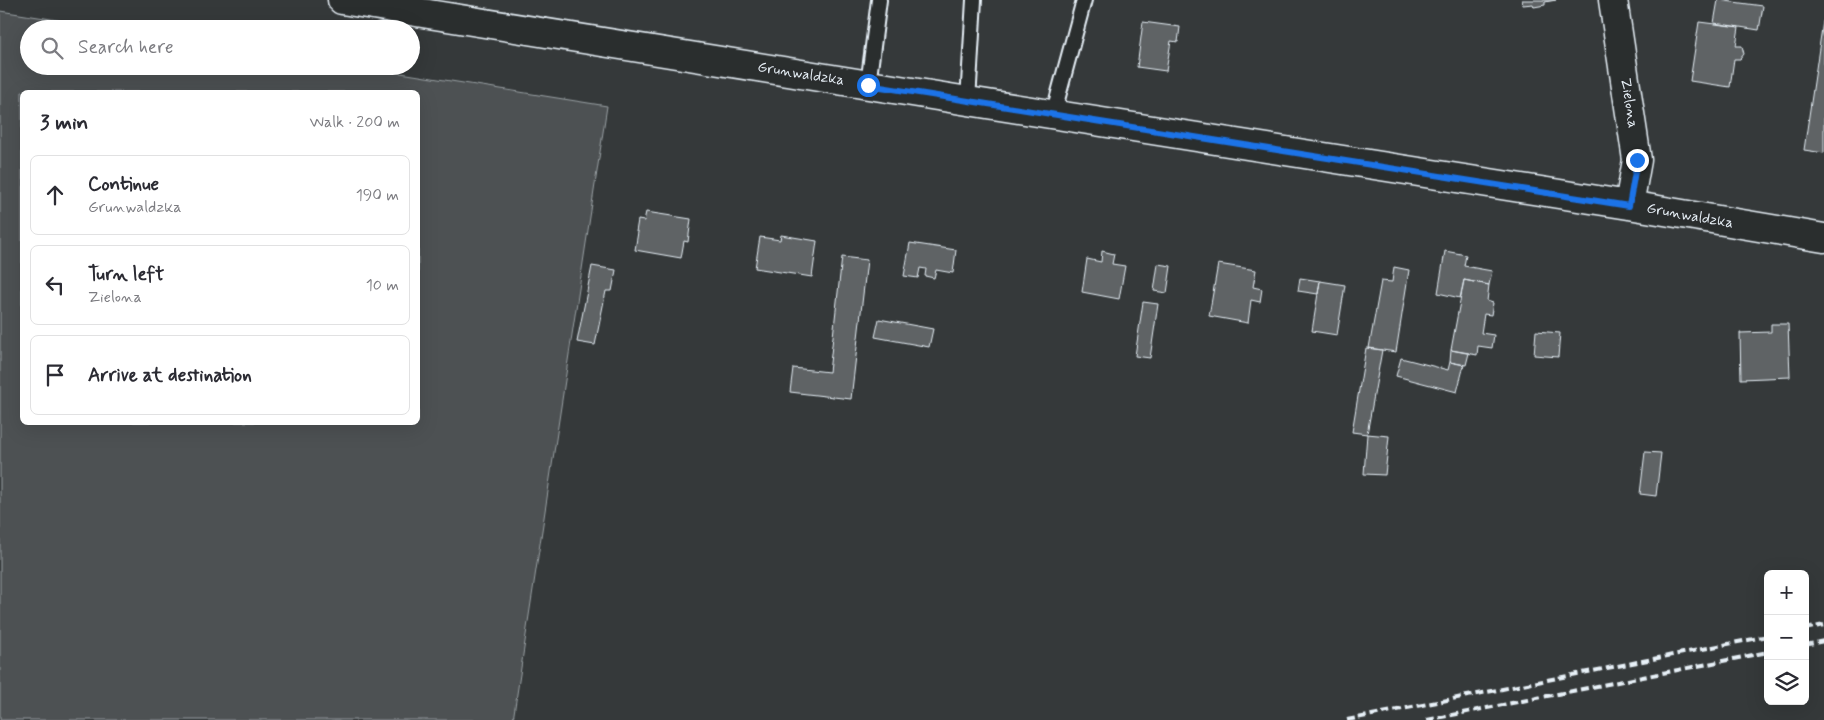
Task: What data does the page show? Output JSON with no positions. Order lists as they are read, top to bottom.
{
  "streets": {
    "street": ["Grunwaldzka", "Zielona"]
  },
  "crossings": [
    ["Grunwaldzka", "Zielona"]
  ],
  "page": {
    "search": "Search here",
    "heading": ["3 min", "Walk · 200 m"],
    "list": [
      ["Continue", "Grunwaldzka", "190 m"],
      ["Turn left", "Zielona", "10 m"],
      "Arrive at destination"
    ],
    "map_buttons": ["+", "−"]
  }
}
